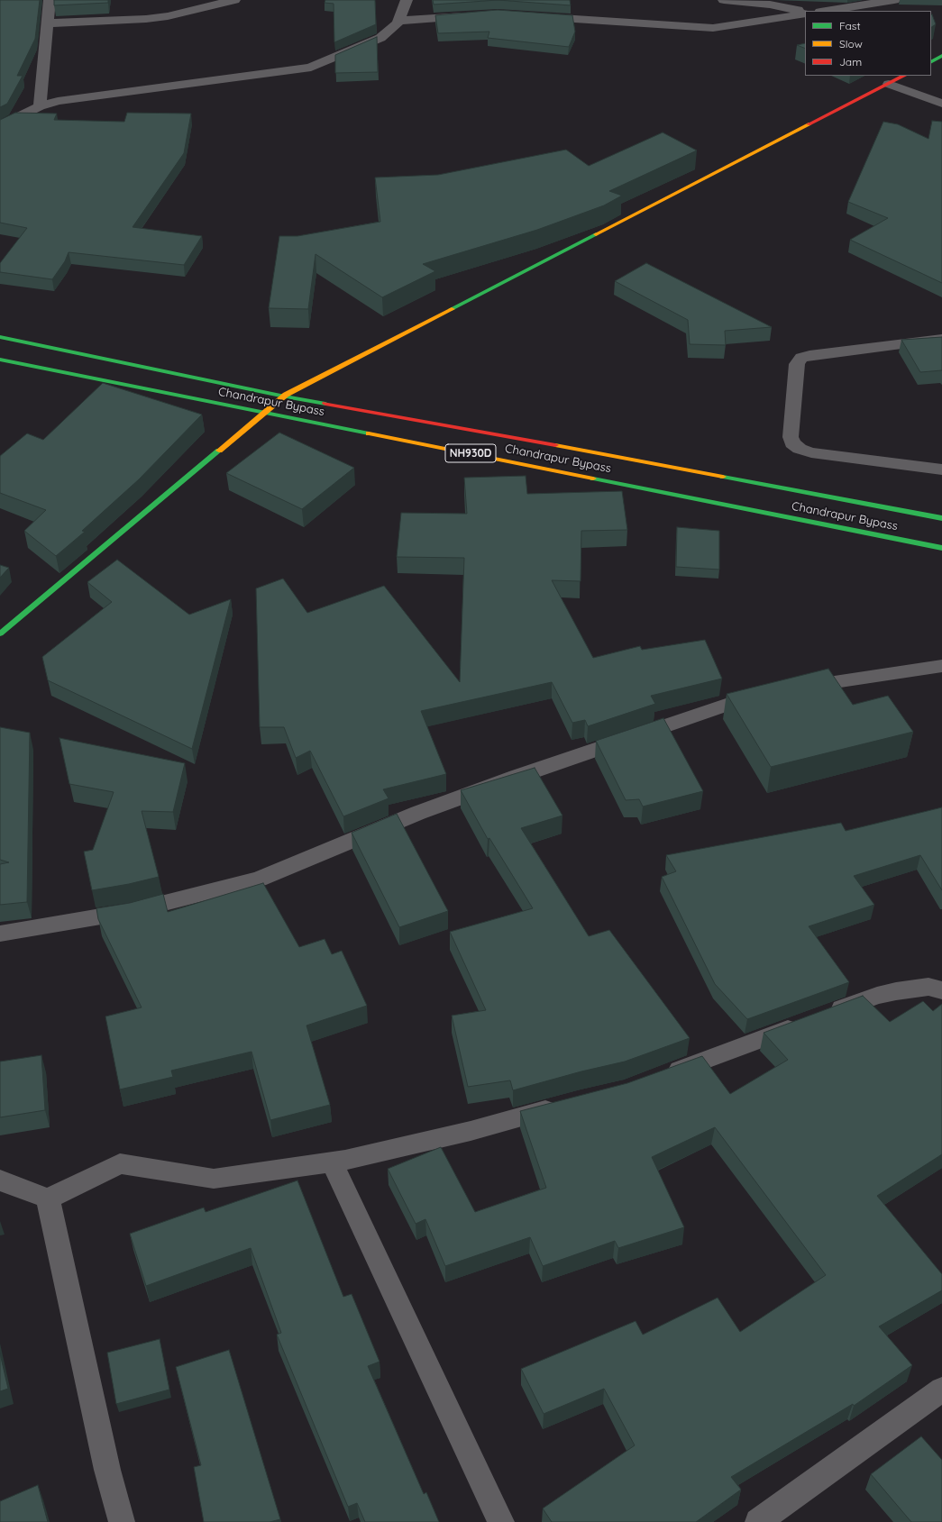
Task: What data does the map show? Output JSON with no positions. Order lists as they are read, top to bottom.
{
  "streets": {
    "main road": ["Chandrapur Bypass", "NH930D"]
  },
  "legend": ["Fast", "Slow", "Jam"]
}
